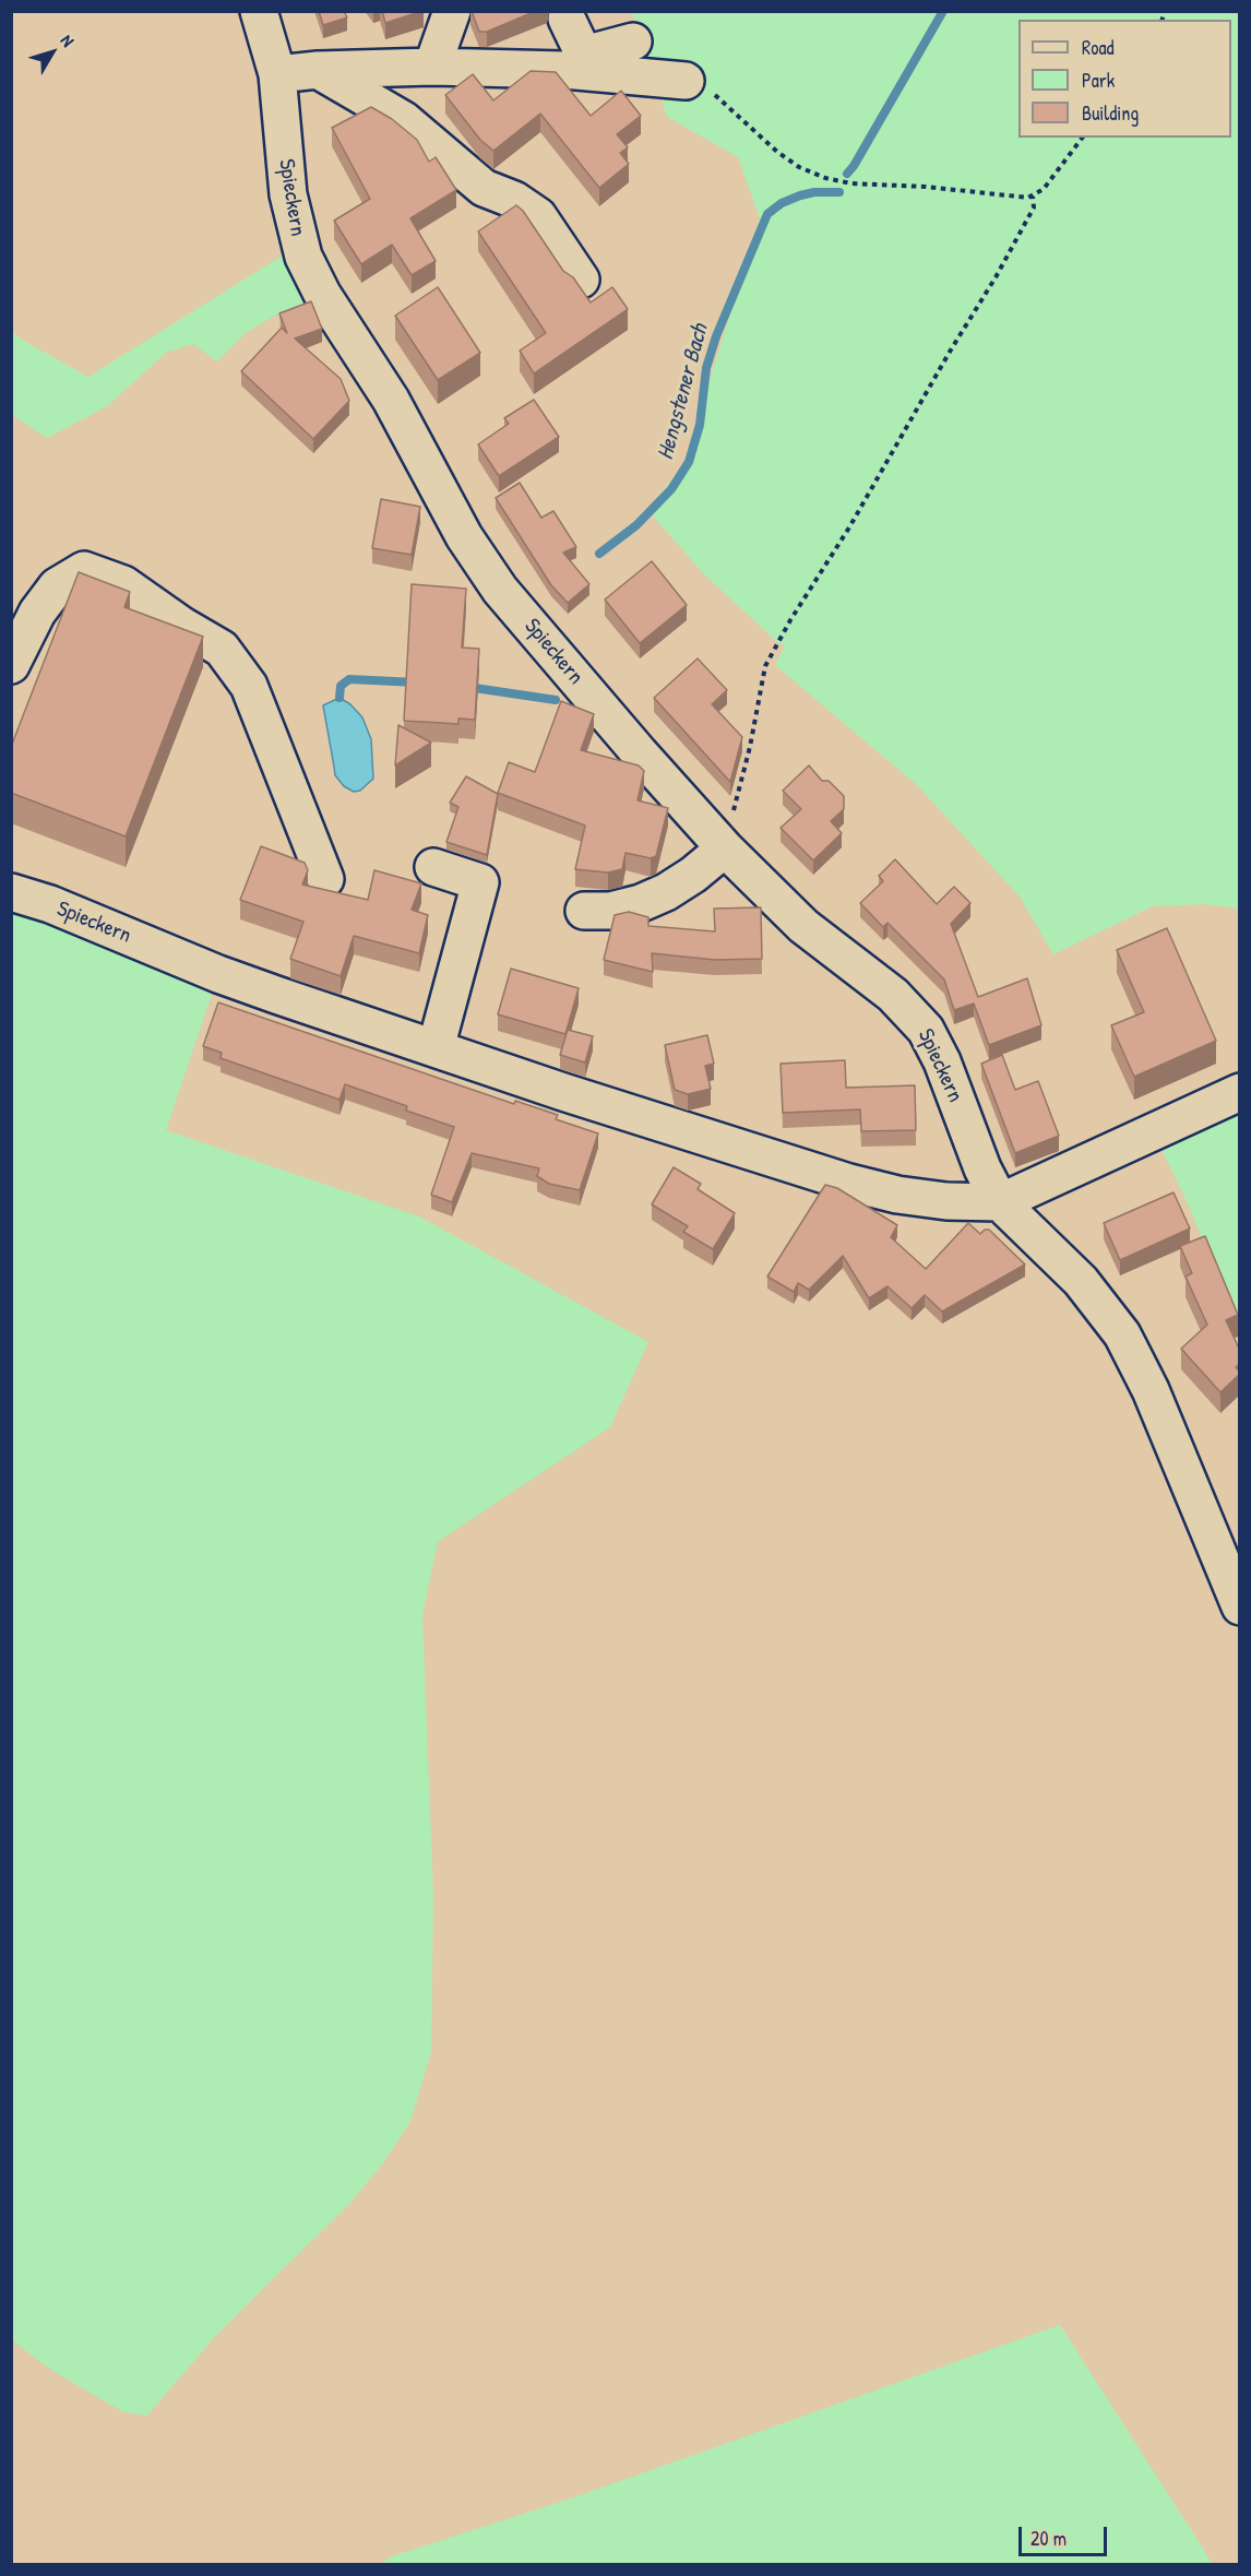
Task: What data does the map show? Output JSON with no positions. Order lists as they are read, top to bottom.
{
  "streets": {
    "street": ["Spieckern"]
  },
  "water": ["Hengstener Bach"],
  "legend": ["Road", "Park", "Building"],
  "scale_bar": "20 m",
  "north": "top right"
}
